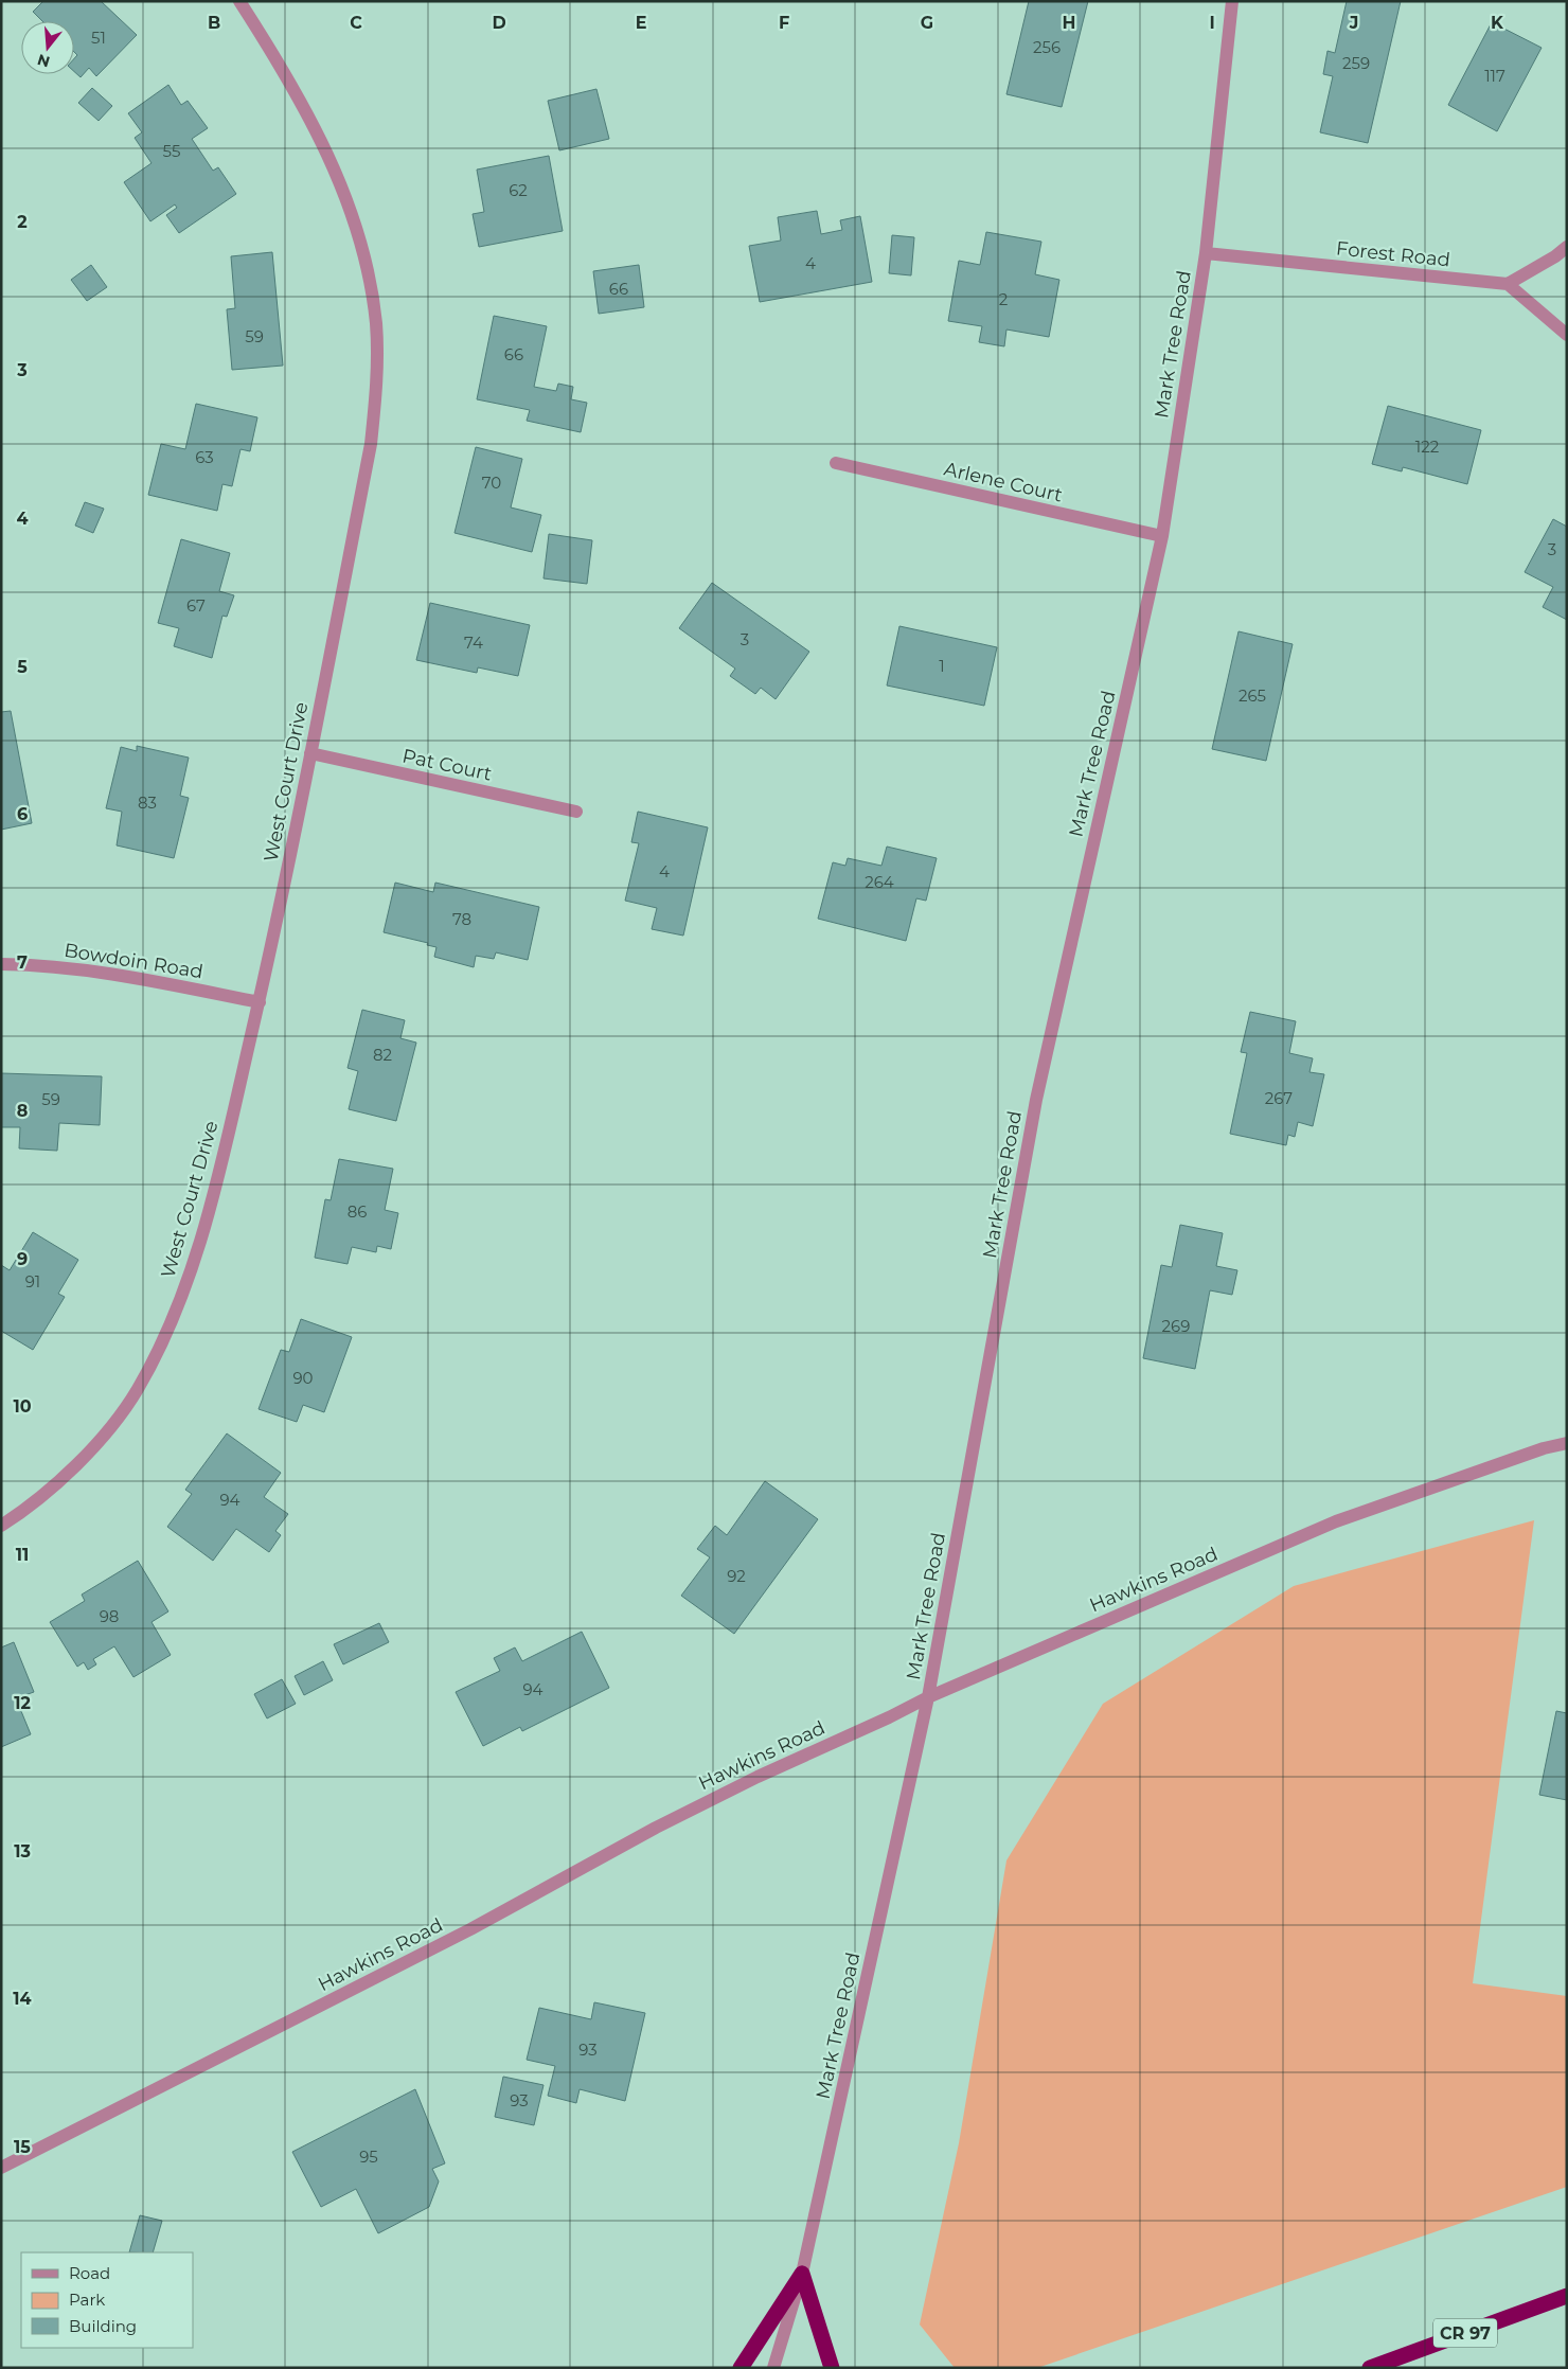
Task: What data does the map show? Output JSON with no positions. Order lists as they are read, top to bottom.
{
  "streets": {
    "highway": ["CR 97"],
    "street": [
      "Forest Road",
      "Mark Tree Road",
      "Arlene Court",
      "Pat Court",
      "West Court Drive",
      "Bowdoin Road",
      "Hawkins Road"
    ]
  },
  "crossings": [
    ["Forest Road", "Mark Tree Road"],
    ["Mark Tree Road", "Arlene Court"],
    ["Mark Tree Road", "Hawkins Road"],
    ["Pat Court", "West Court Drive"],
    ["West Court Drive", "Bowdoin Road"]
  ],
  "house_numbers": [
    "51",
    "256",
    "259",
    "117",
    "55",
    "62",
    "4",
    "66",
    "2",
    "59",
    "66",
    "122",
    "63",
    "70",
    "3",
    "67",
    "3",
    "74",
    "1",
    "265",
    "83",
    "4",
    "264",
    "78",
    "82",
    "267",
    "59",
    "86",
    "91",
    "269",
    "90",
    "94",
    "92",
    "98",
    "94",
    "93",
    "93",
    "95"
  ],
  "legend": ["Road", "Park", "Building"],
  "north": "bottom",
  "grid": {
    "columns": [
      "B",
      "C",
      "D",
      "E",
      "F",
      "G",
      "H",
      "I",
      "J",
      "K"
    ],
    "rows": [
      "2",
      "3",
      "4",
      "5",
      "6",
      "7",
      "8",
      "9",
      "10",
      "11",
      "12",
      "13",
      "14",
      "15"
    ]
  }
}
